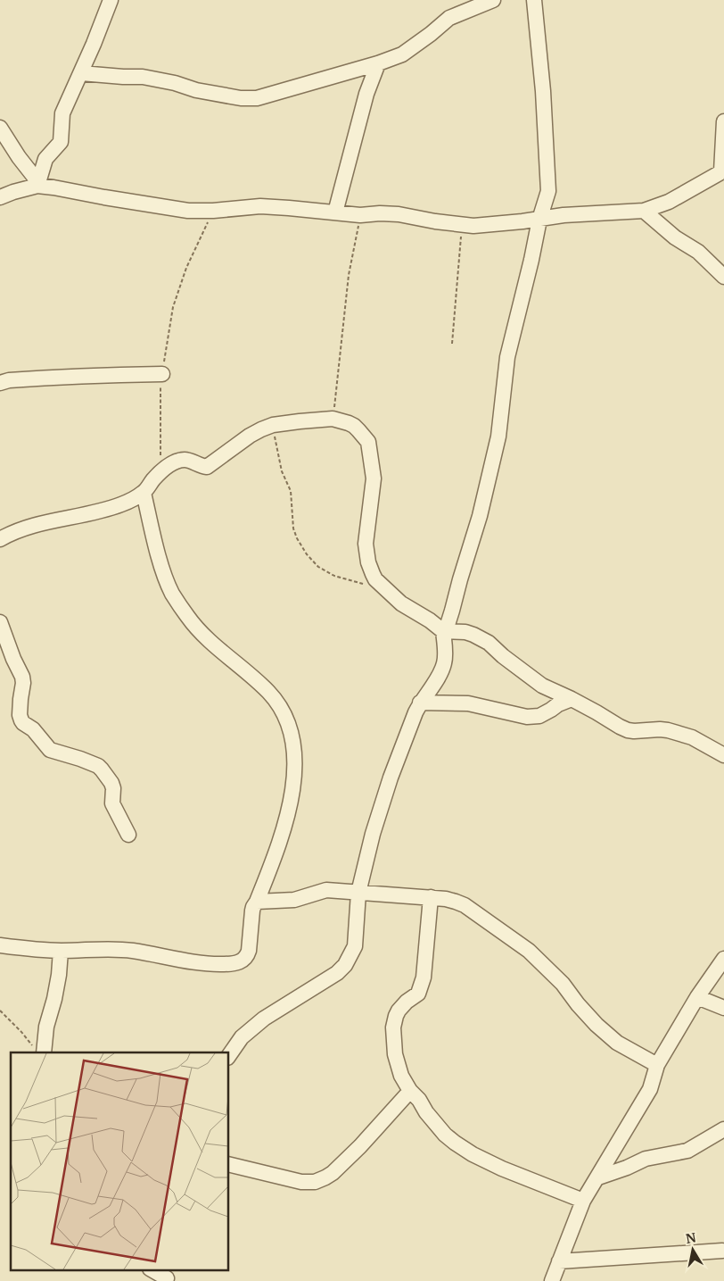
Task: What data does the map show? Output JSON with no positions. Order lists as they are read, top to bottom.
{
  "north": "top"
}
